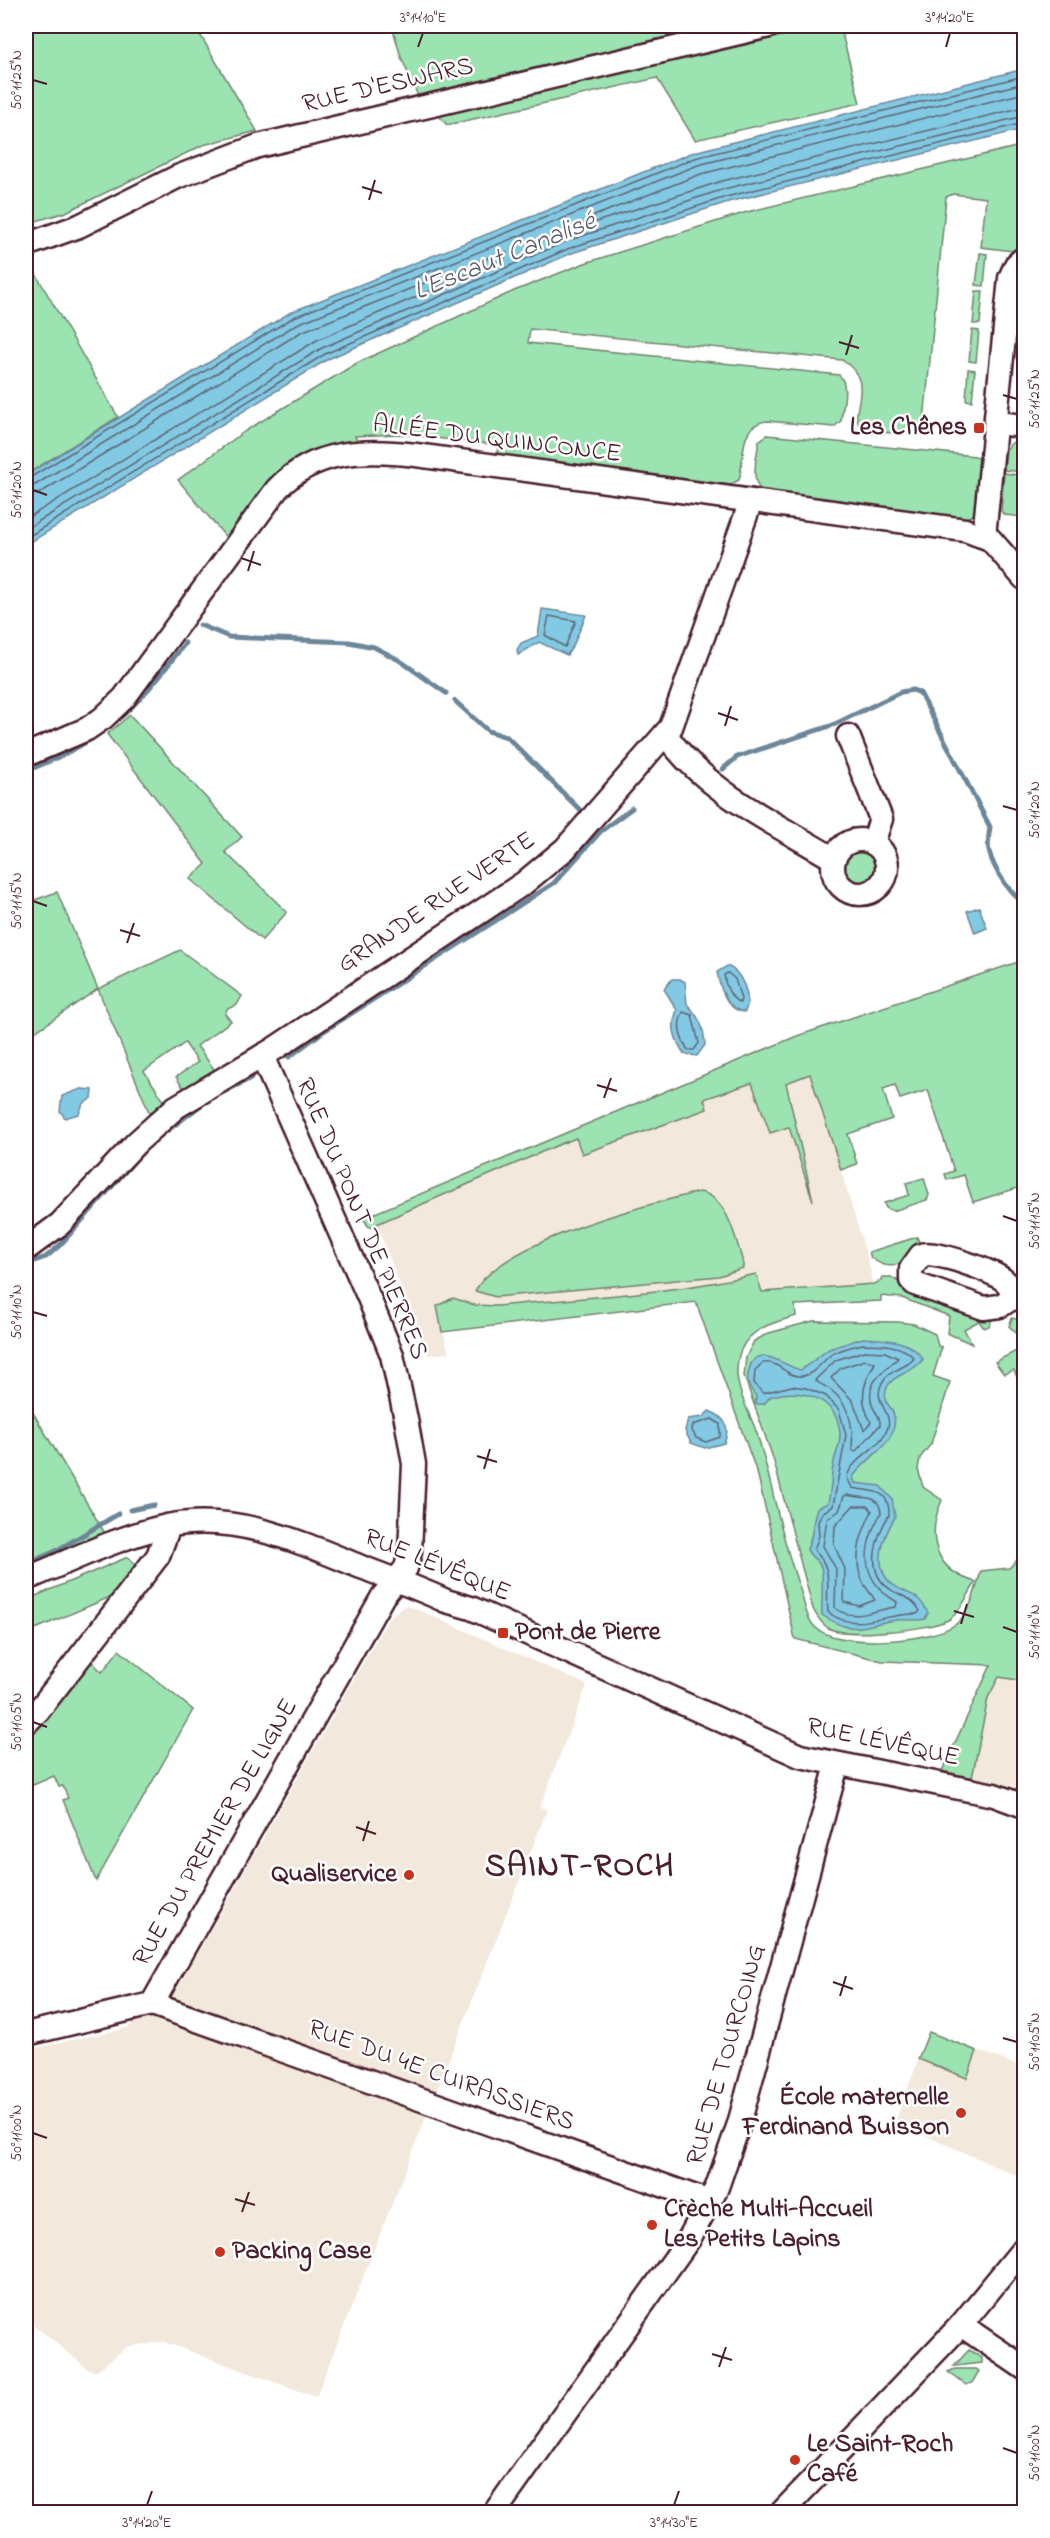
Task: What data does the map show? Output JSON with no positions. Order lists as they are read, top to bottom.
{
  "streets": {
    "street": [
      "RUE D'ESWARS",
      "ALLÉE DU QUINCONCE",
      "GRANDE RUE VERTE",
      "RUE DU PONT DE PIERRES",
      "RUE LÉVÊQUE",
      "RUE DU PREMIER DE LIGNE",
      "RUE DE TOURCOING",
      "RUE DU 4E CUIRASSIERS"
    ]
  },
  "crossings": [
    ["ALLÉE DU QUINCONCE", "GRANDE RUE VERTE"],
    ["GRANDE RUE VERTE", "RUE DU PONT DE PIERRES"],
    ["RUE DU PONT DE PIERRES", "RUE LÉVÊQUE"],
    ["RUE DU PONT DE PIERRES", "RUE DU PREMIER DE LIGNE"],
    ["RUE LÉVÊQUE", "RUE DU PREMIER DE LIGNE"],
    ["RUE LÉVÊQUE", "RUE DE TOURCOING"],
    ["RUE DU PREMIER DE LIGNE", "RUE DU 4E CUIRASSIERS"],
    ["RUE DE TOURCOING", "RUE DU 4E CUIRASSIERS"]
  ],
  "districts": ["SAINT-ROCH"],
  "water": ["L'Escaut Canalisé"],
  "places": {
    "transit": ["Les Chênes", "Pont de Pierre"],
    "other": [
      "Qualiservice",
      "École maternelle Ferdinand Buisson",
      "Crèche Multi-Accueil Les Petits Lapins",
      "Packing Case",
      "Le Saint-Roch Café"
    ]
  },
  "coordinates": [
    "3°14'10\"E",
    "3°14'20\"E",
    "50°11'25\"N",
    "50°11'20\"N",
    "50°11'15\"N",
    "50°11'10\"N",
    "50°11'05\"N",
    "50°11'00\"N",
    "3°14'30\"E"
  ]
}
